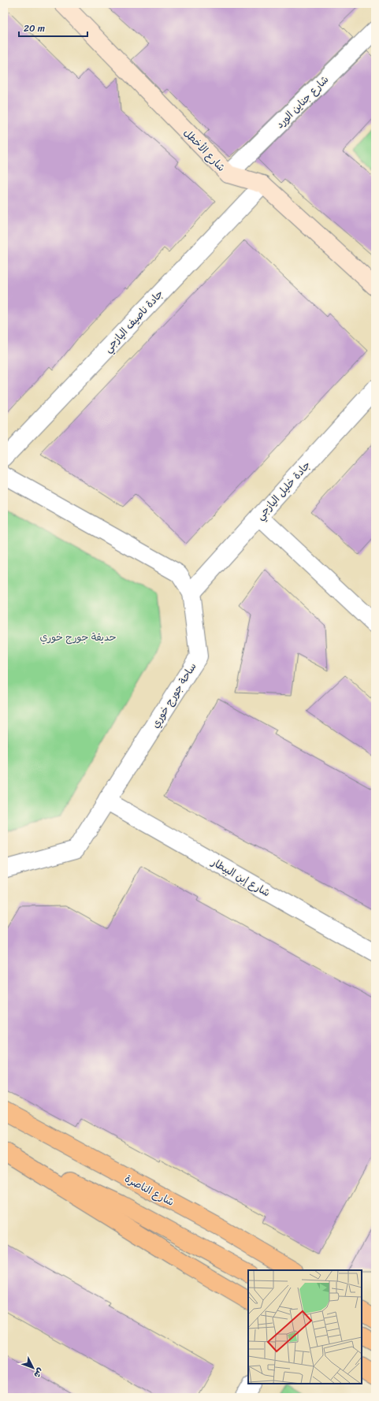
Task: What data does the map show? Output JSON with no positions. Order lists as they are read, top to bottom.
{
  "streets": {
    "main road": ["شارع الأخطل", "شارع الناصرة"],
    "street": [
      "شارع جناين الورد",
      "جادة ناصيف اليازجي",
      "جادة خليل اليازجي",
      "ساحة جورج خوري",
      "شارع إبن البيطار"
    ]
  },
  "crossings": [
    ["شارع جناين الورد", "شارع الأخطل"],
    ["شارع الأخطل", "جادة ناصيف اليازجي"],
    ["جادة خليل اليازجي", "ساحة جورج خوري"],
    ["ساحة جورج خوري", "شارع إبن البيطار"]
  ],
  "parks": ["حديقة جورج خوري"],
  "scale_bar": "20 m",
  "north": "bottom right"
}
